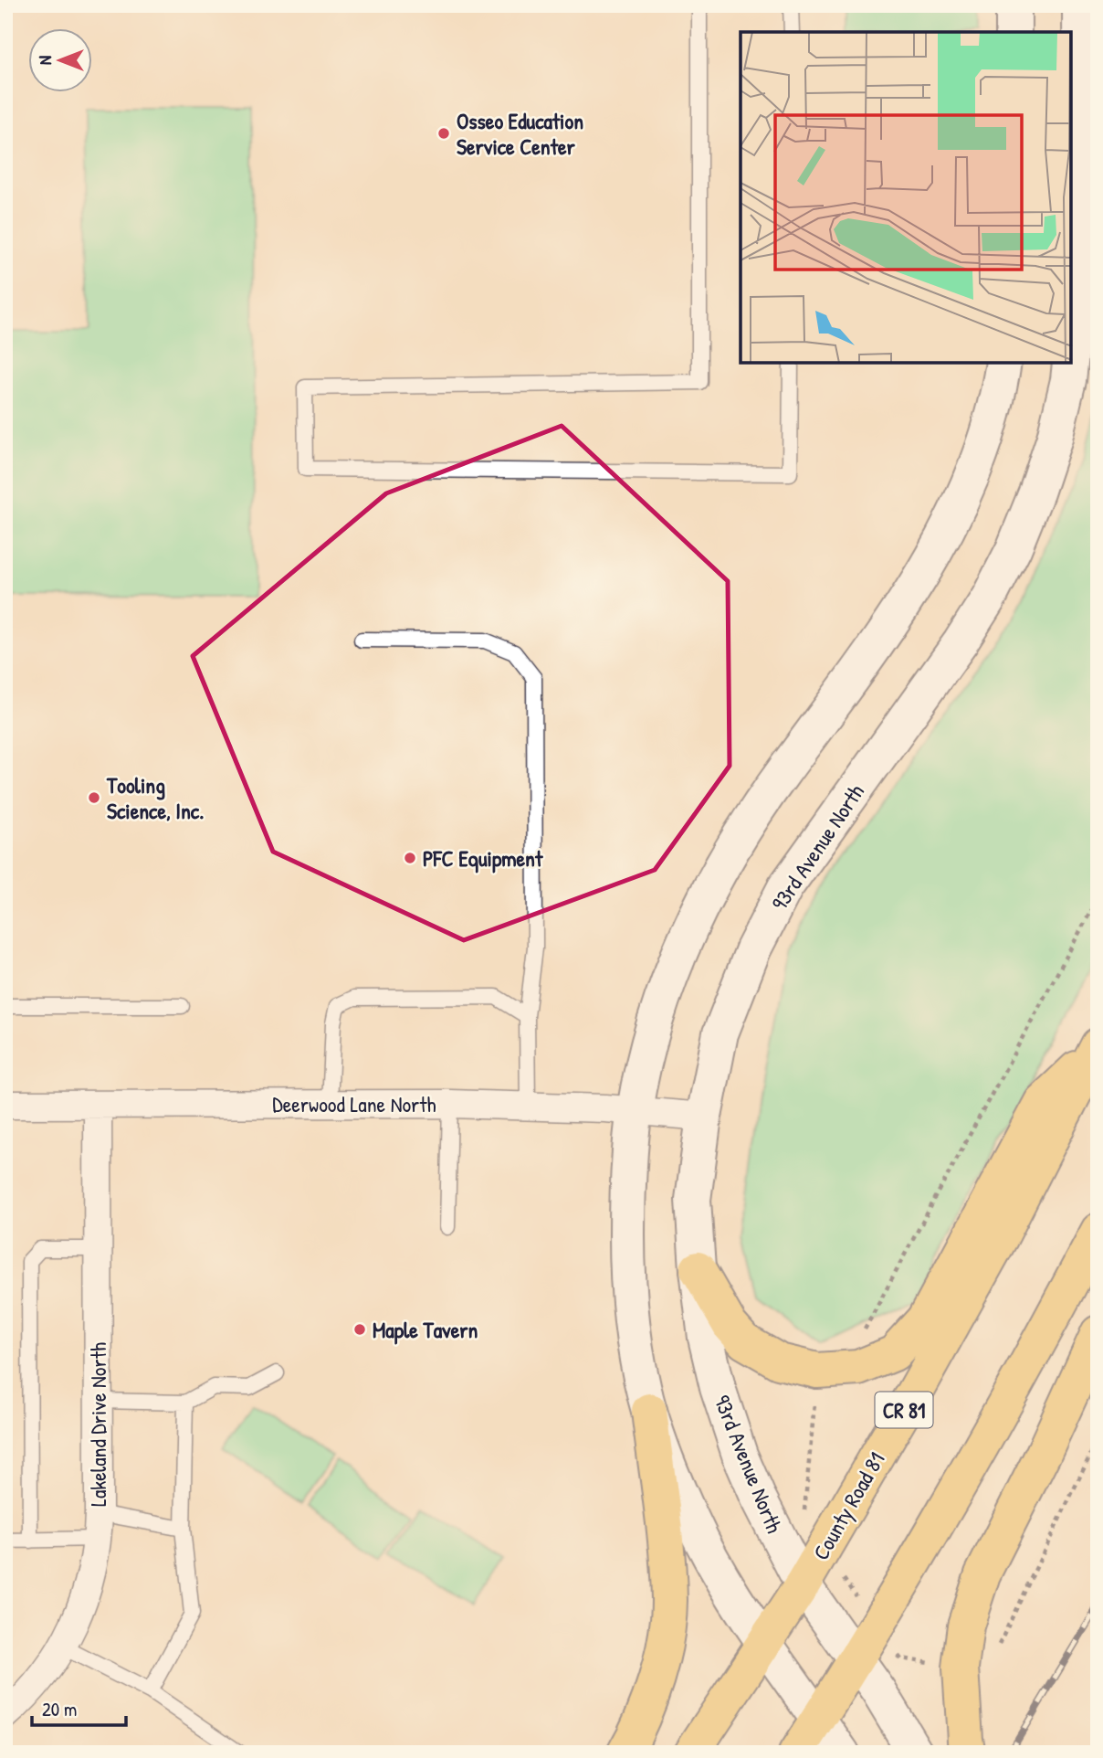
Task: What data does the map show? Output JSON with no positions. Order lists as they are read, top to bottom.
{
  "streets": {
    "highway": ["CR 81", "County Road 81"],
    "street": ["93rd Avenue North", "Deerwood Lane North", "Lakeland Drive North"]
  },
  "crossings": [
    ["93rd Avenue North", "Deerwood Lane North"],
    ["93rd Avenue North", "County Road 81"],
    ["Deerwood Lane North", "Lakeland Drive North"]
  ],
  "places": [
    "Osseo Education Service Center",
    "Tooling Science, Inc.",
    "PFC Equipment",
    "Maple Tavern"
  ],
  "scale_bar": "20 m",
  "north": "left"
}
